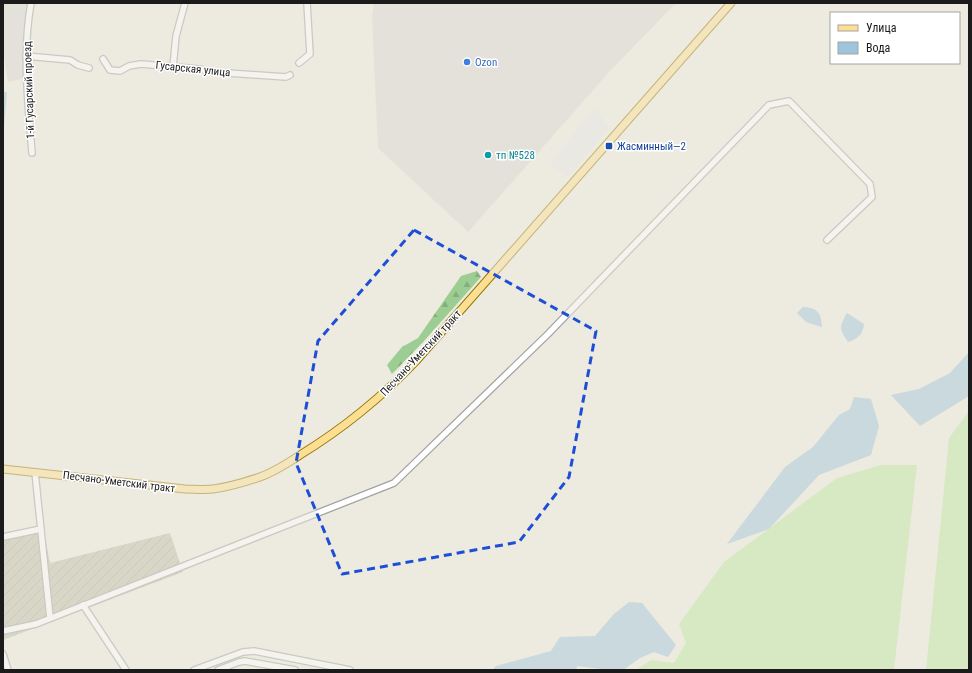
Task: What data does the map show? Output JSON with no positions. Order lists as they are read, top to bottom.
{
  "streets": {
    "main road": ["Песчано-Уметский тракт"],
    "street": ["Гусарская улица", "1-й Гусарский проезд"]
  },
  "places": {
    "other": ["Ozon", "тп №528"],
    "transit": ["Жасминный—2"]
  },
  "legend": ["Улица", "Вода"]
}
